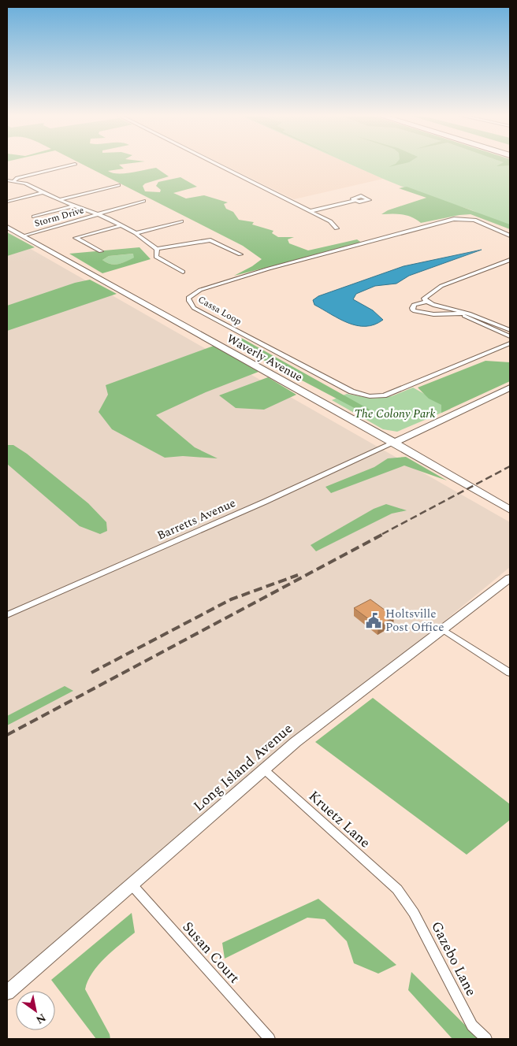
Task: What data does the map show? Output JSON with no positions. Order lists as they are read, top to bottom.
{
  "streets": {
    "street": [
      "Storm Drive",
      "Cassa Loop",
      "Waverly Avenue",
      "Barretts Avenue",
      "Long Island Avenue",
      "Kruetz Lane",
      "Susan Court",
      "Gazebo Lane"
    ]
  },
  "crossings": [
    ["Storm Drive", "Waverly Avenue"],
    ["Waverly Avenue", "Barretts Avenue"],
    ["Long Island Avenue", "Kruetz Lane"],
    ["Long Island Avenue", "Susan Court"],
    ["Kruetz Lane", "Gazebo Lane"]
  ],
  "parks": ["The Colony Park"],
  "places": {
    "public building": ["Holtsville Post Office"]
  },
  "north": "bottom right"
}
